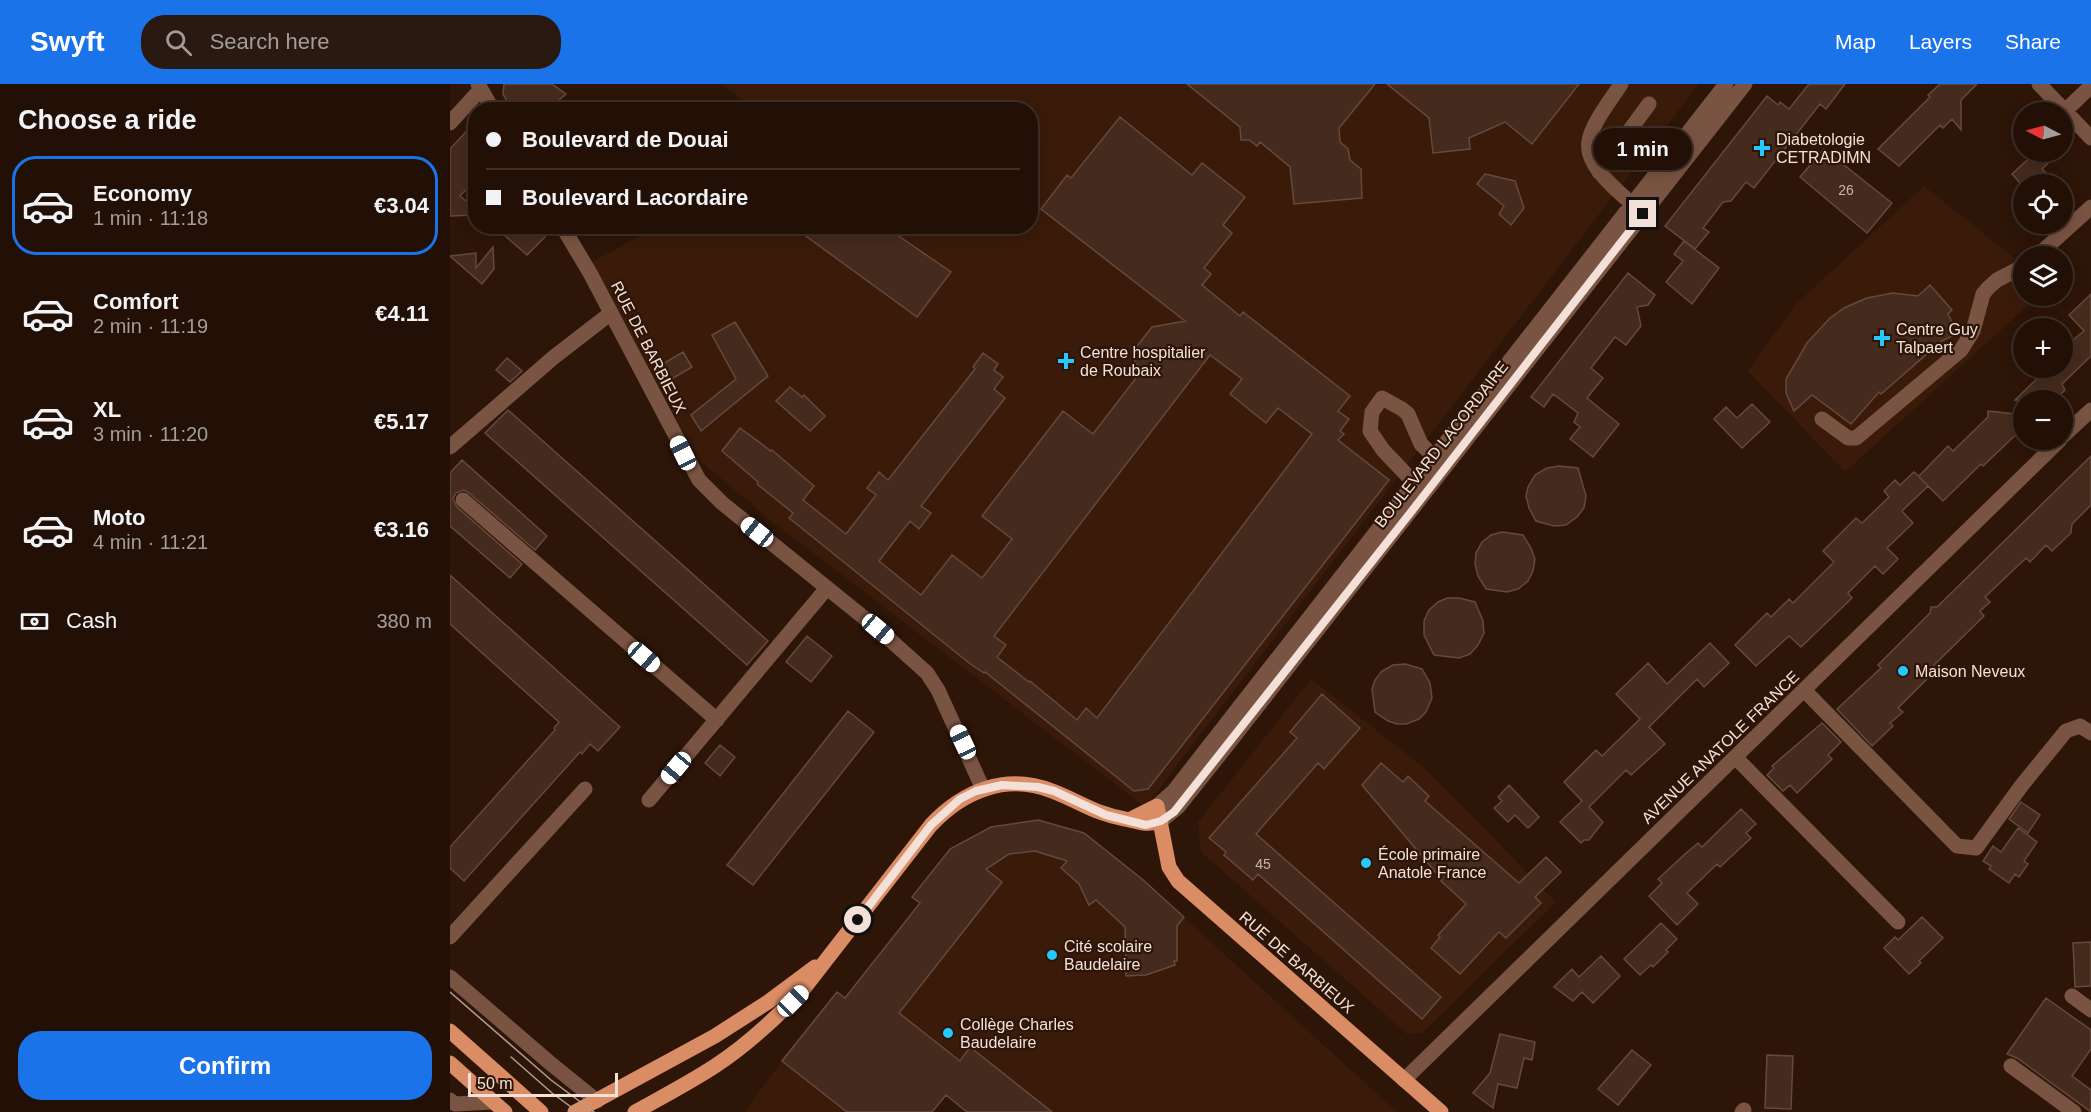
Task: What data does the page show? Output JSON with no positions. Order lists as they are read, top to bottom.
{
  "streets": {
    "main road": ["RUE DE BARBIEUX"],
    "street": ["BOULEVARD LACORDAIRE", "AVENUE ANATOLE FRANCE"]
  },
  "crossings": [
    ["RUE DE BARBIEUX", "BOULEVARD LACORDAIRE"],
    ["RUE DE BARBIEUX", "AVENUE ANATOLE FRANCE"]
  ],
  "places": {
    "health": ["Diabetologie CETRADIMN", "Centre Guy Talpaert", "Centre hospitalier de Roubaix"],
    "other": [
      "Maison Neveux",
      "École primaire Anatole France",
      "Cité scolaire Baudelaire",
      "Collège Charles Baudelaire"
    ]
  },
  "house_numbers": ["26", "45"],
  "scale_bar": "50 m",
  "north": "left",
  "page": {
    "header": "Swyft",
    "search": "Search here",
    "nav": ["Map", "Layers", "Share"],
    "heading": "Choose a ride",
    "map_buttons": ["+", "−"],
    "banner": ["Boulevard de Douai", "Boulevard Lacordaire"],
    "bubble": "1 min",
    "list": [
      {
        "name": "Economy",
        "note": "1 min · 11:18",
        "value": "€3.04"
      },
      {
        "name": "Comfort",
        "note": "2 min · 11:19",
        "value": "€4.11"
      },
      {
        "name": "XL",
        "note": "3 min · 11:20",
        "value": "€5.17"
      },
      {
        "name": "Moto",
        "note": "4 min · 11:21",
        "value": "€3.16"
      }
    ],
    "pay": ["Cash", "380 m"],
    "buttons": "Confirm",
    "scale": "50 m"
  }
}
